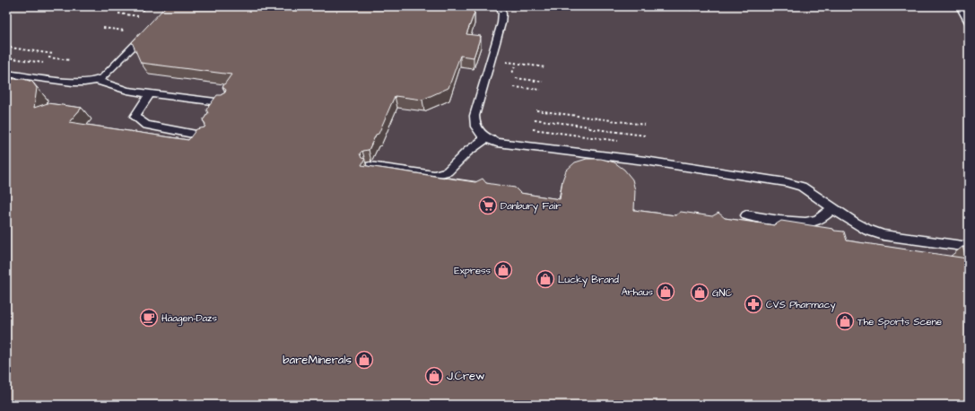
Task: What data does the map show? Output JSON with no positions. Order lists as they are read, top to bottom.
{
  "places": {
    "supermarket": ["Danbury Fair"],
    "shop": [
      "Express",
      "Lucky Brand",
      "Arhaus",
      "GNC",
      "The Sports Scene",
      "bareMinerals",
      "J.Crew"
    ],
    "pharmacy": ["CVS Pharmacy"],
    "cafe": ["Häagen-Dazs"]
  }
}
